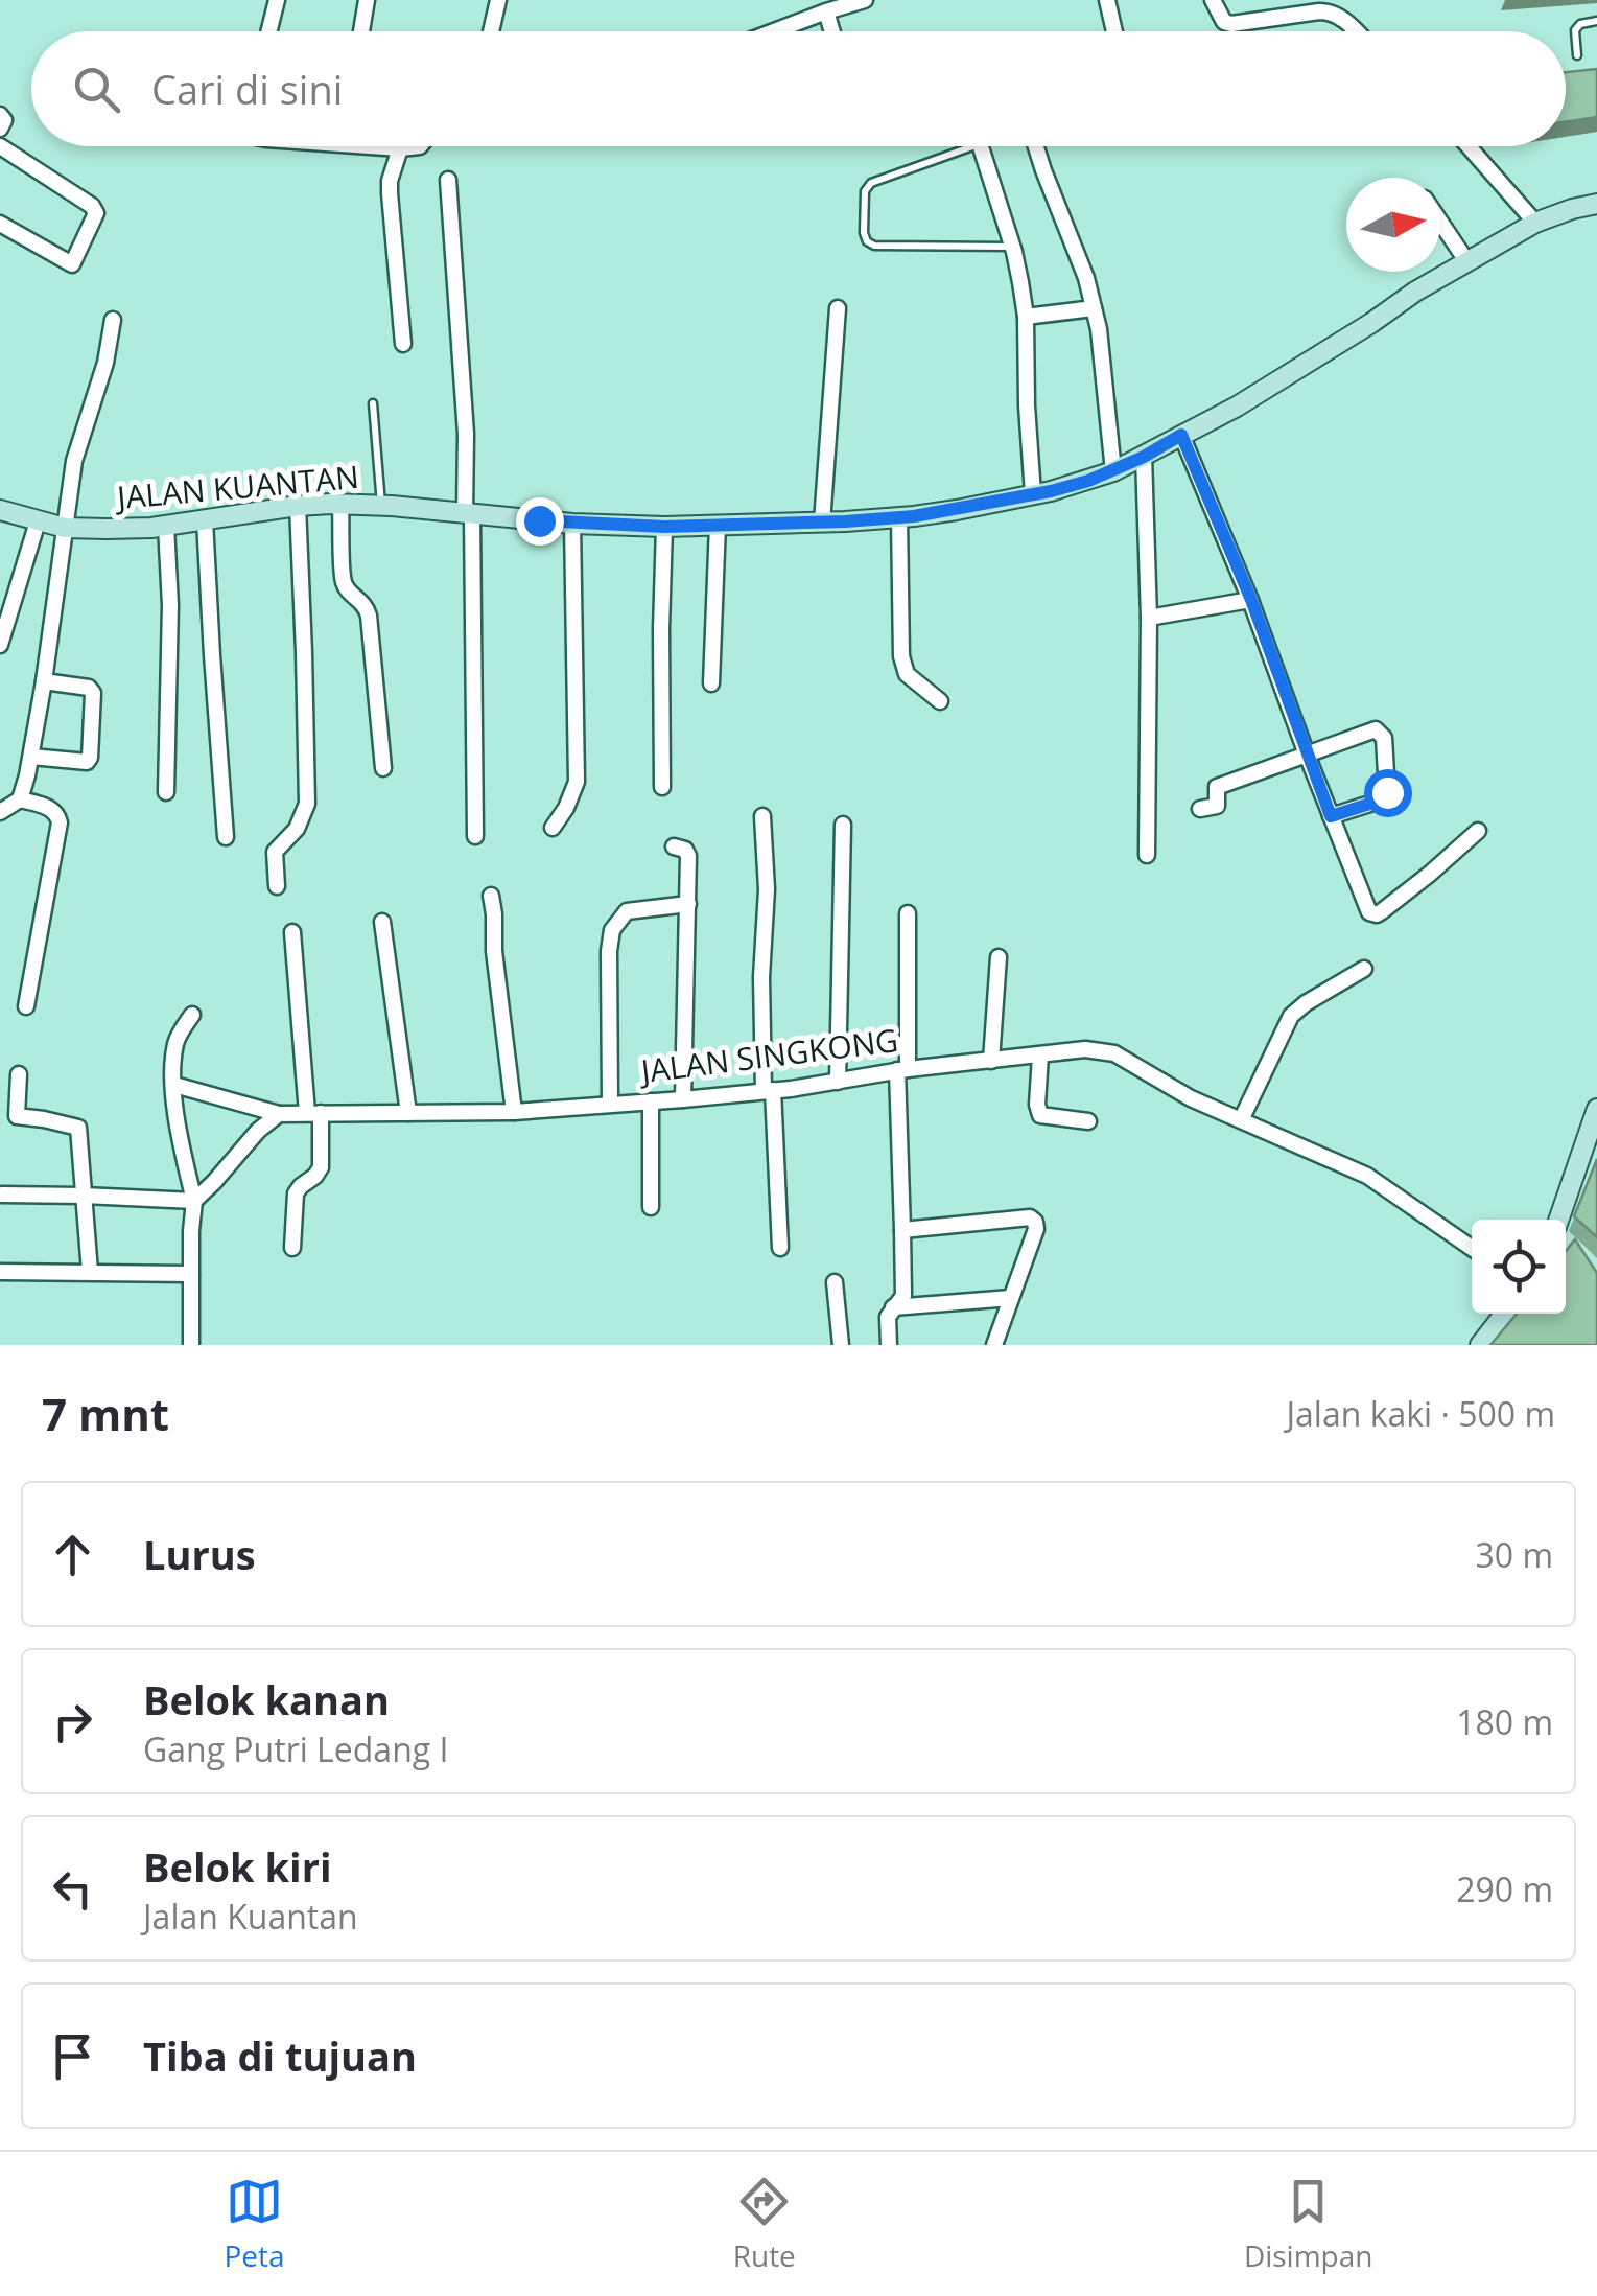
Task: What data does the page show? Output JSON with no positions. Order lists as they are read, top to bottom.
{
  "streets": {
    "street": ["JALAN KUANTAN", "JALAN SINGKONG"]
  },
  "north": "right",
  "page": {
    "search": "Cari di sini",
    "heading": ["7 mnt", "Jalan kaki · 500 m"],
    "list": [
      ["Lurus", "30 m"],
      ["Belok kanan", "Gang Putri Ledang I", "180 m"],
      ["Belok kiri", "Jalan Kuantan", "290 m"],
      "Tiba di tujuan"
    ],
    "nav": ["Peta", "Rute", "Disimpan"]
  }
}
